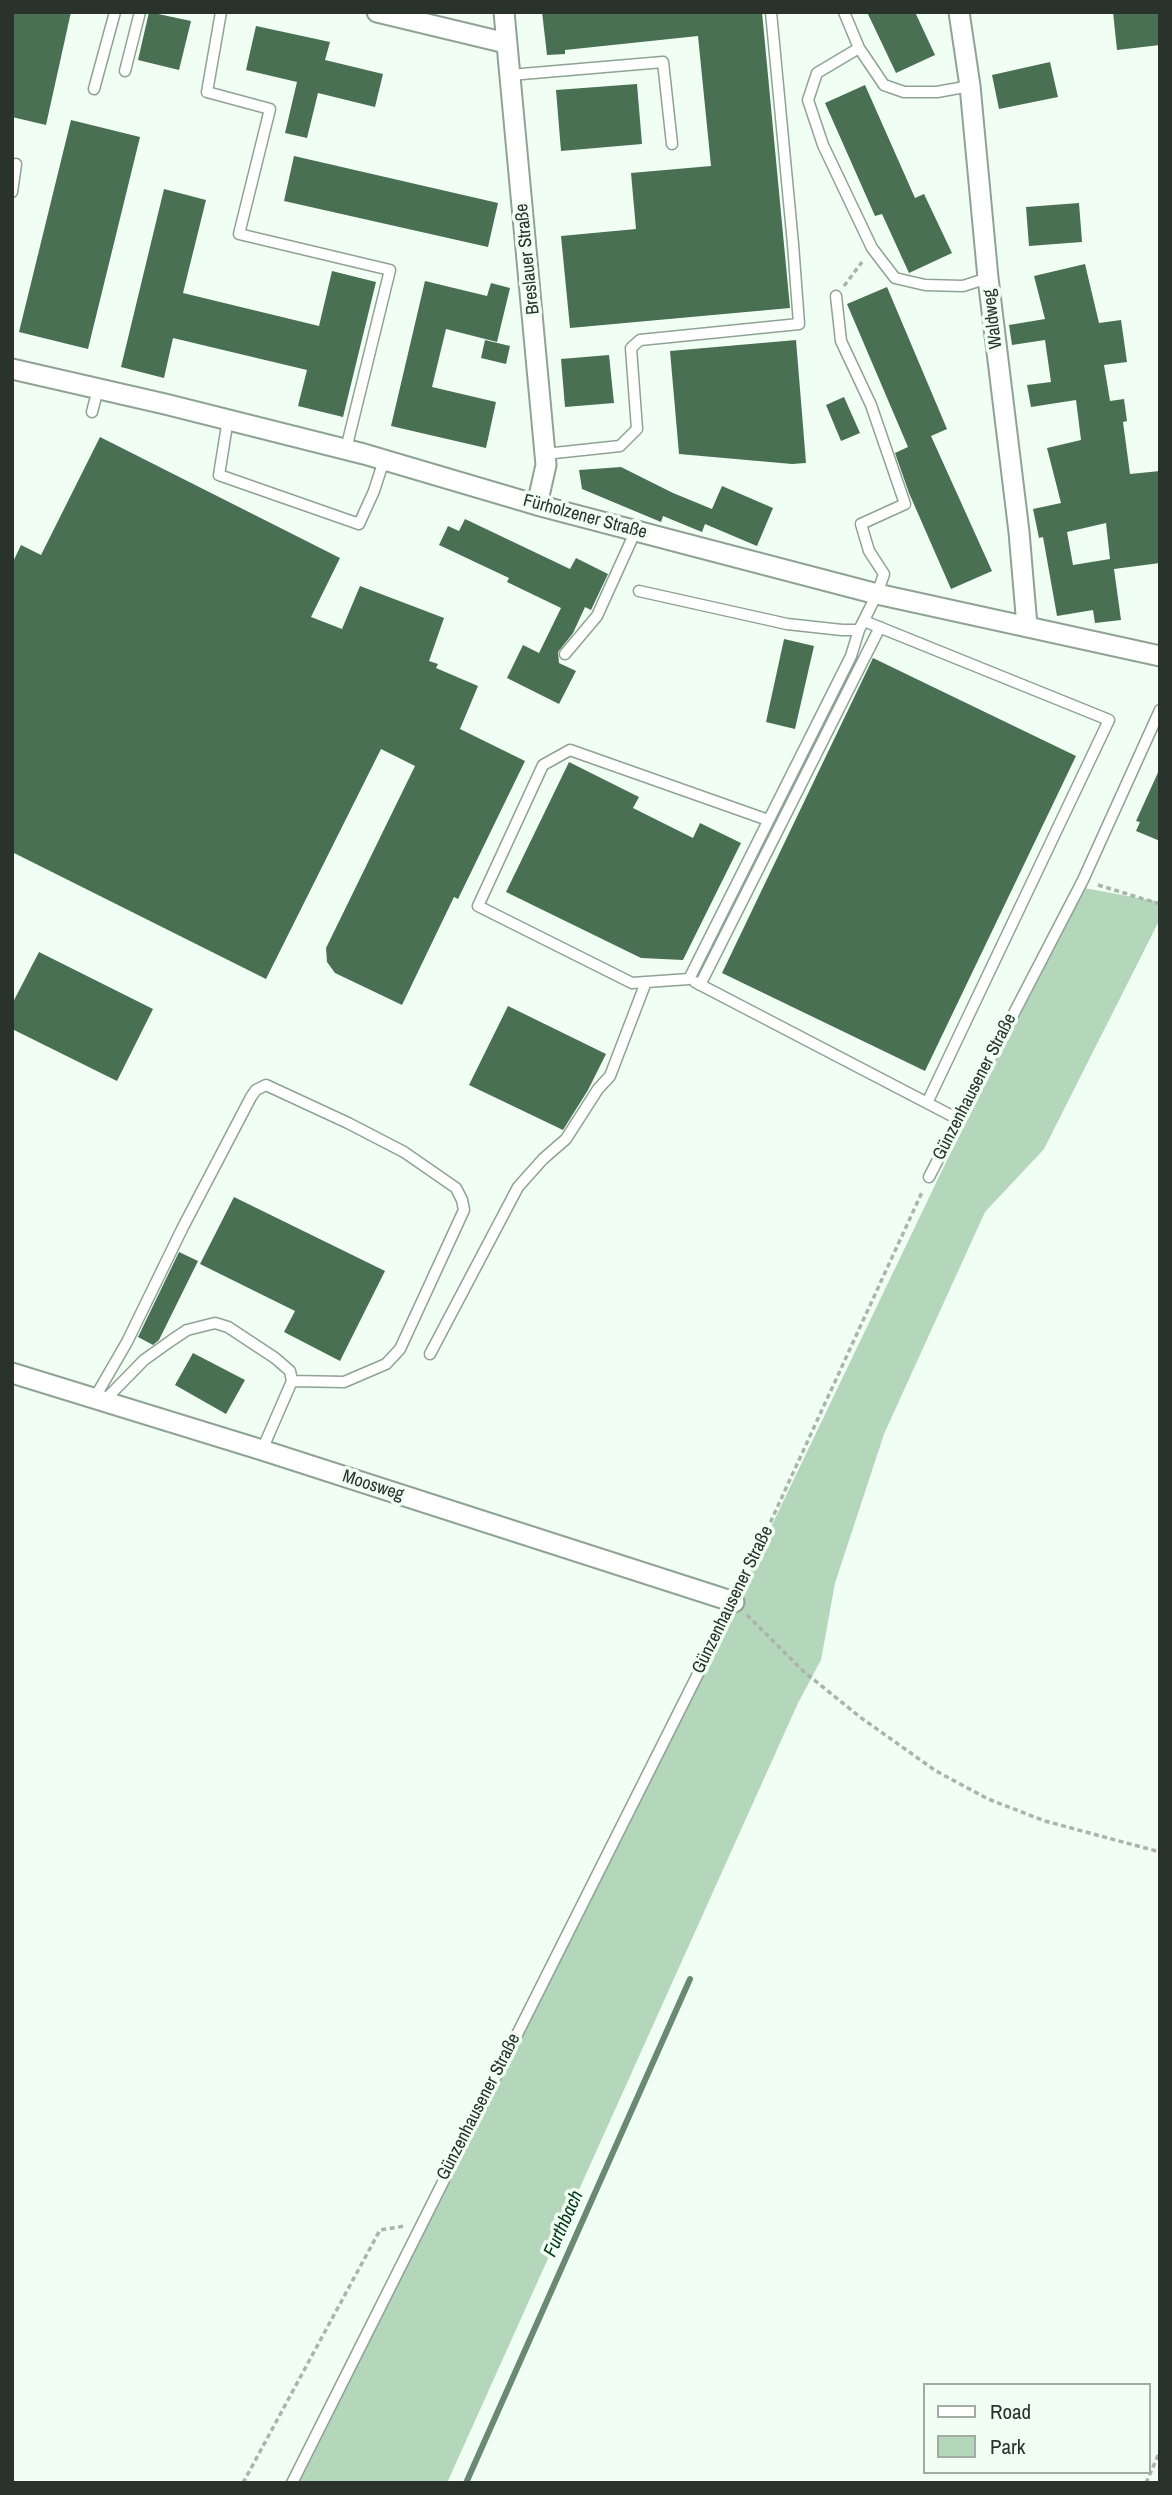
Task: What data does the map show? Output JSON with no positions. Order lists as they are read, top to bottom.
{
  "streets": {
    "street": [
      "Breslauer Straße",
      "Waldweg",
      "Fürholzener Straße",
      "Moosweg"
    ],
    "lane": ["Günzenhausener Straße"]
  },
  "crossings": [
    ["Breslauer Straße", "Fürholzener Straße"],
    ["Waldweg", "Fürholzener Straße"],
    ["Günzenhausener Straße", "Moosweg"]
  ],
  "water": ["Furthbach"],
  "legend": ["Road", "Park"]
}
